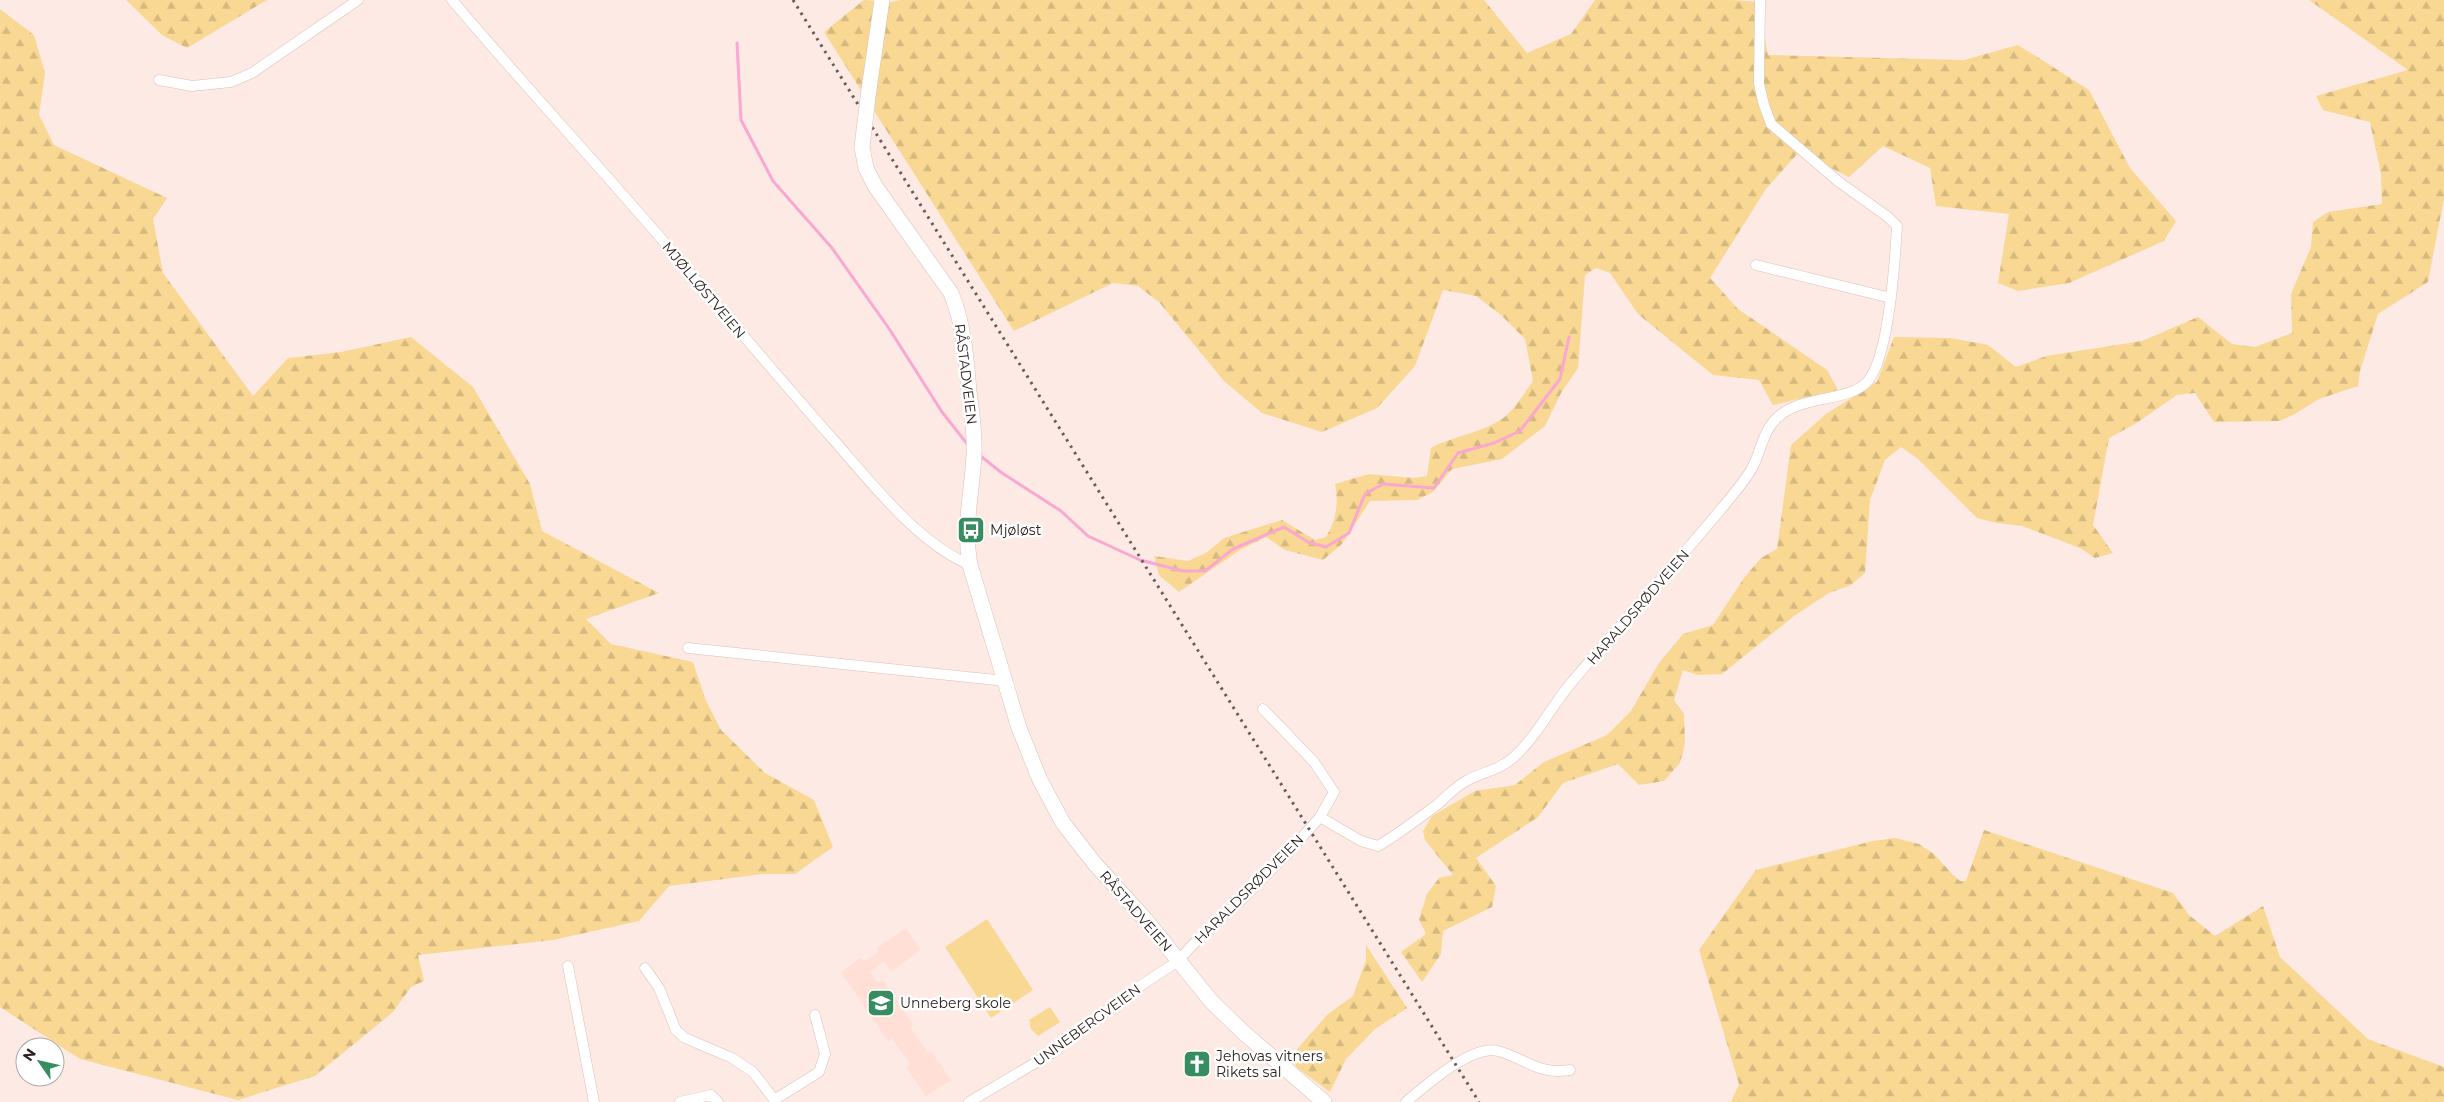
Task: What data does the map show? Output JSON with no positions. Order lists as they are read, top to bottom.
{
  "streets": {
    "main road": ["RÅSTADVEIEN"],
    "street": ["MJØLLØSTVEIEN", "HARALDSRØDVEIEN", "UNNEBERGVEIEN"]
  },
  "crossings": [
    ["MJØLLØSTVEIEN", "RÅSTADVEIEN"],
    ["RÅSTADVEIEN", "HARALDSRØDVEIEN"],
    ["RÅSTADVEIEN", "UNNEBERGVEIEN"],
    ["HARALDSRØDVEIEN", "UNNEBERGVEIEN"]
  ],
  "places": {
    "bus stop": ["Mjøløst"],
    "school or university": ["Unneberg skole"],
    "church": ["Jehovas vitners Rikets sal"]
  },
  "north": "top left"
}
